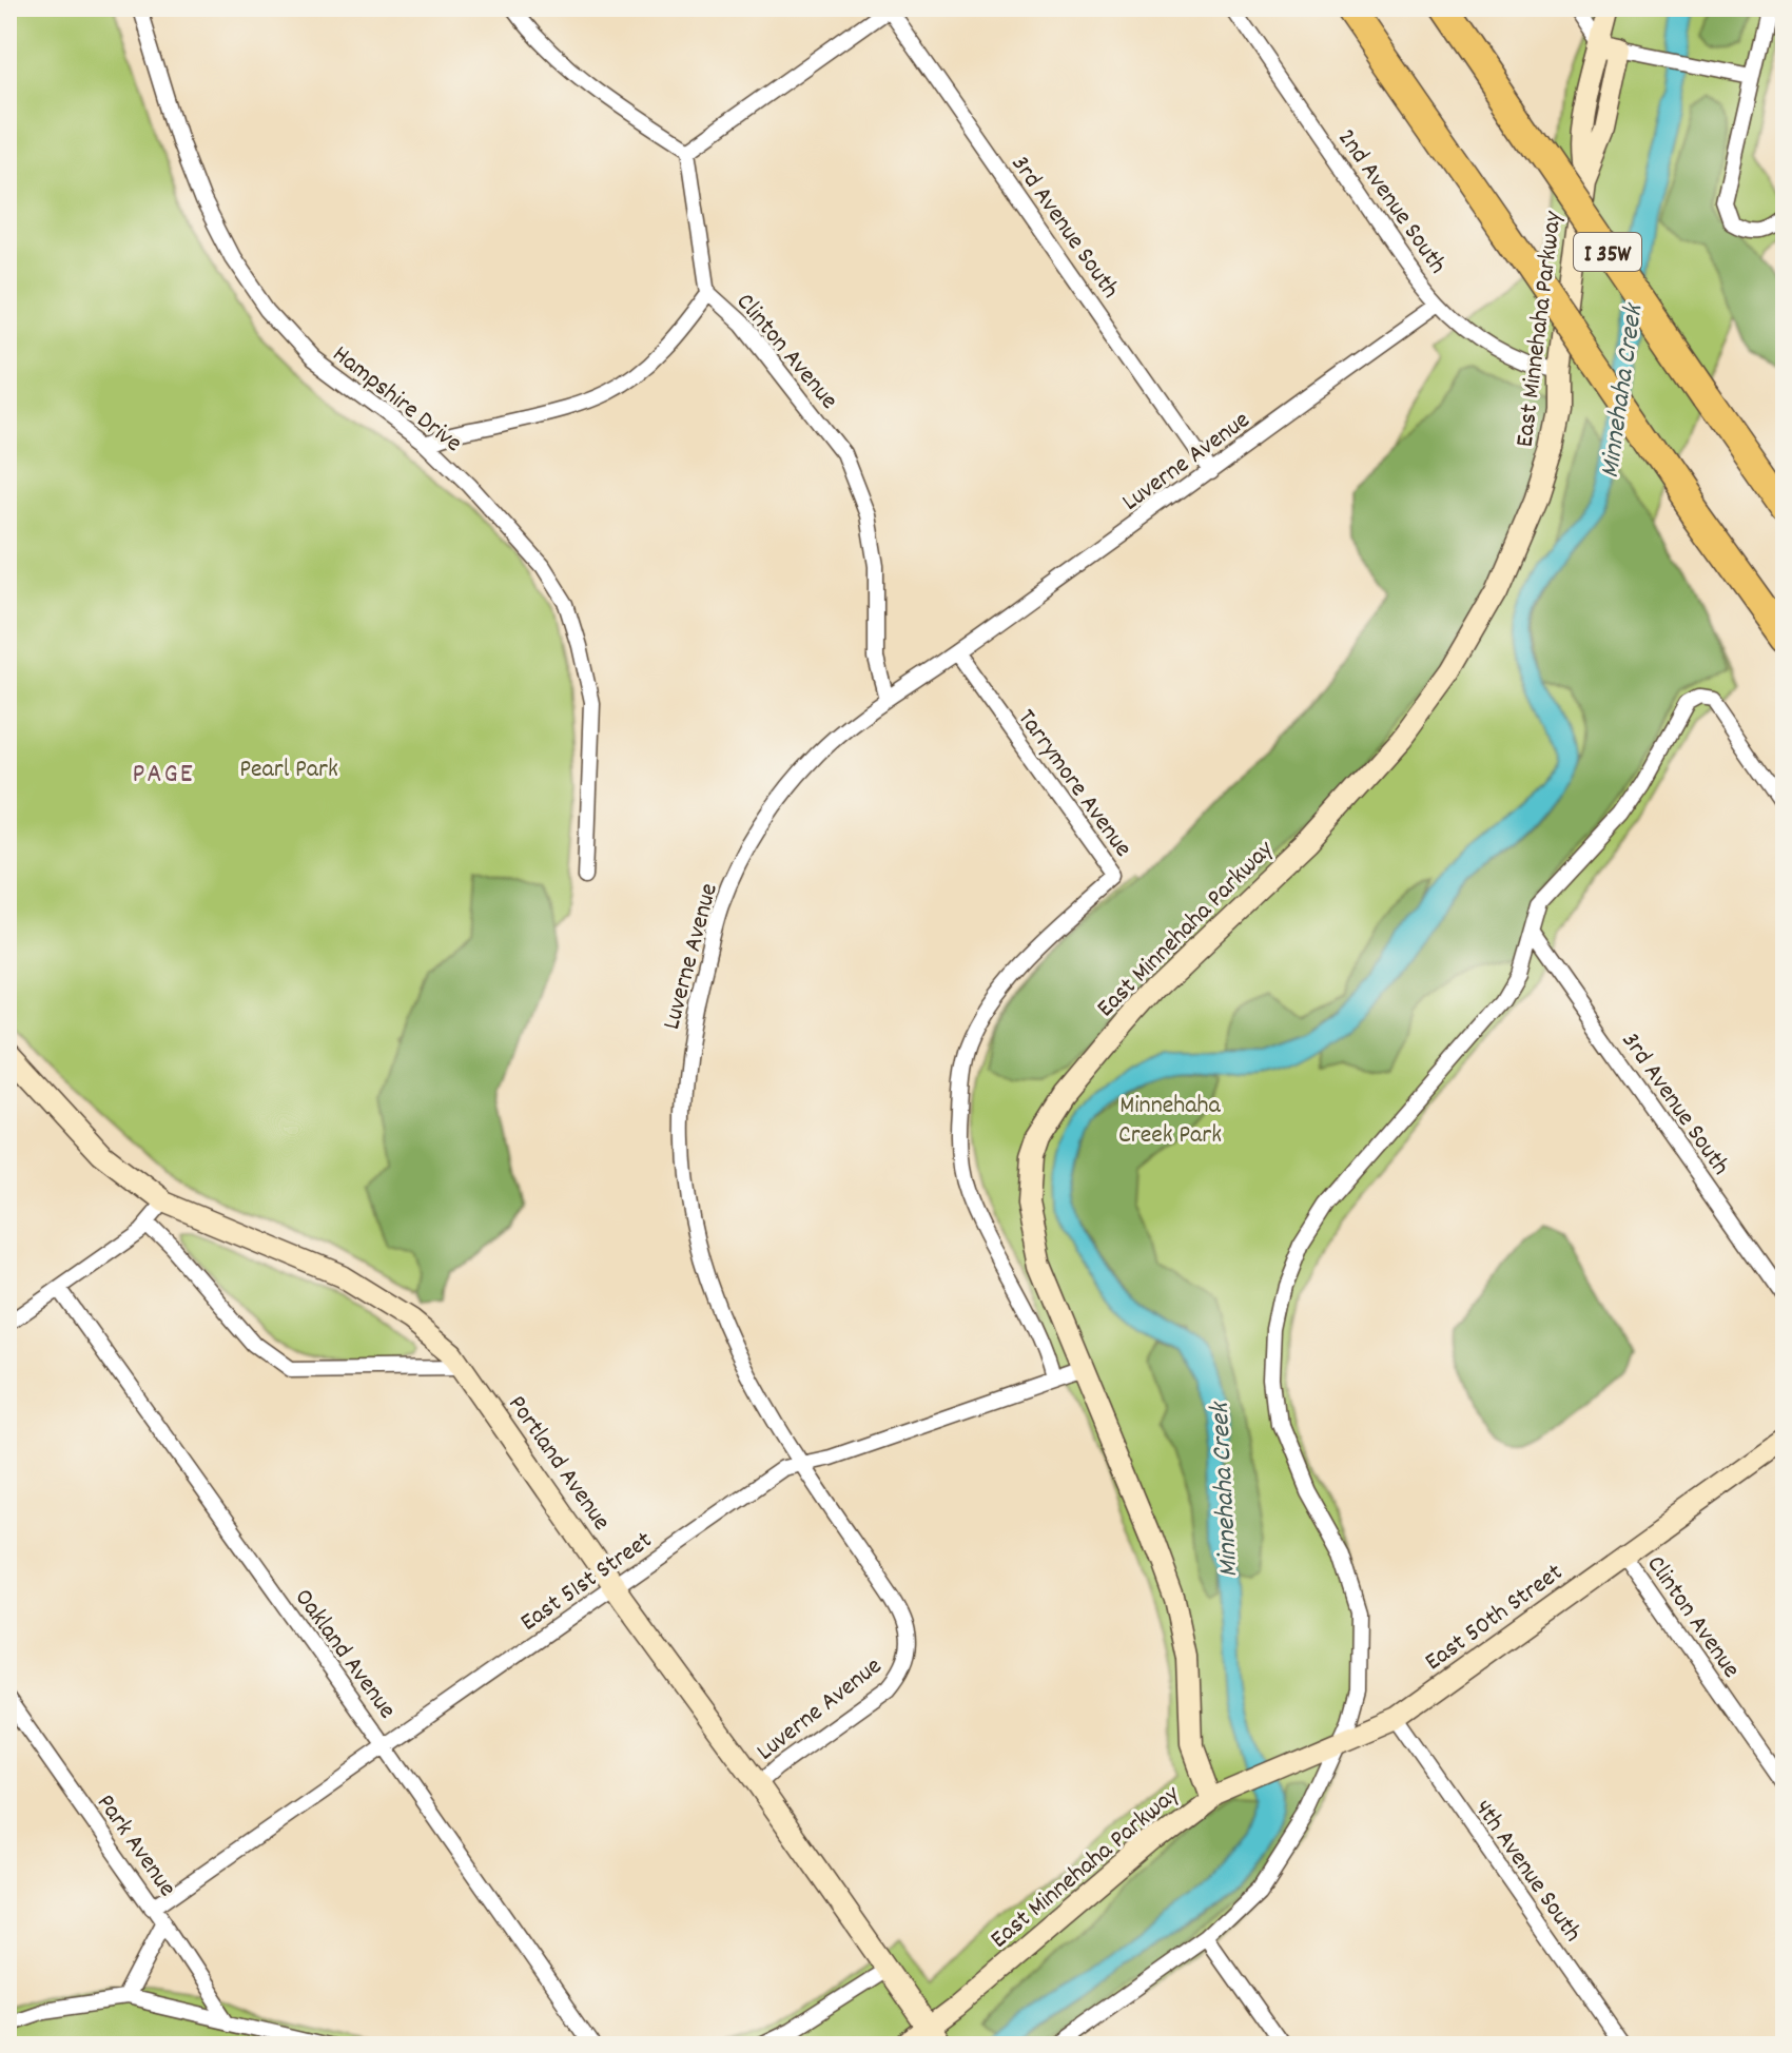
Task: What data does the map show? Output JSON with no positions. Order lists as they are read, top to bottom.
{
  "streets": {
    "highway": ["I 35W"],
    "street": [
      "2nd Avenue South",
      "3rd Avenue South",
      "East Minnehaha Parkway",
      "Clinton Avenue",
      "Hampshire Drive",
      "Luverne Avenue",
      "Tarrymore Avenue",
      "Portland Avenue",
      "East 51st Street",
      "East 50th Street",
      "Oakland Avenue",
      "Park Avenue",
      "4th Avenue South"
    ]
  },
  "crossings": [
    ["2nd Avenue South", "East Minnehaha Parkway"],
    ["2nd Avenue South", "Luverne Avenue"],
    ["3rd Avenue South", "Luverne Avenue"],
    ["East Minnehaha Parkway", "Portland Avenue"],
    ["East Minnehaha Parkway", "East 51st Street"],
    ["East Minnehaha Parkway", "East 50th Street"],
    ["Clinton Avenue", "Luverne Avenue"],
    ["Clinton Avenue", "East 50th Street"],
    ["Luverne Avenue", "Tarrymore Avenue"],
    ["Luverne Avenue", "Portland Avenue"],
    ["Luverne Avenue", "East 51st Street"],
    ["Tarrymore Avenue", "East 51st Street"],
    ["Portland Avenue", "East 51st Street"],
    ["East 51st Street", "Oakland Avenue"],
    ["East 51st Street", "Park Avenue"],
    ["East 50th Street", "4th Avenue South"]
  ],
  "districts": ["PAGE"],
  "water": ["Minnehaha Creek"],
  "parks": ["Pearl Park", "Minnehaha Creek Park"]
}
